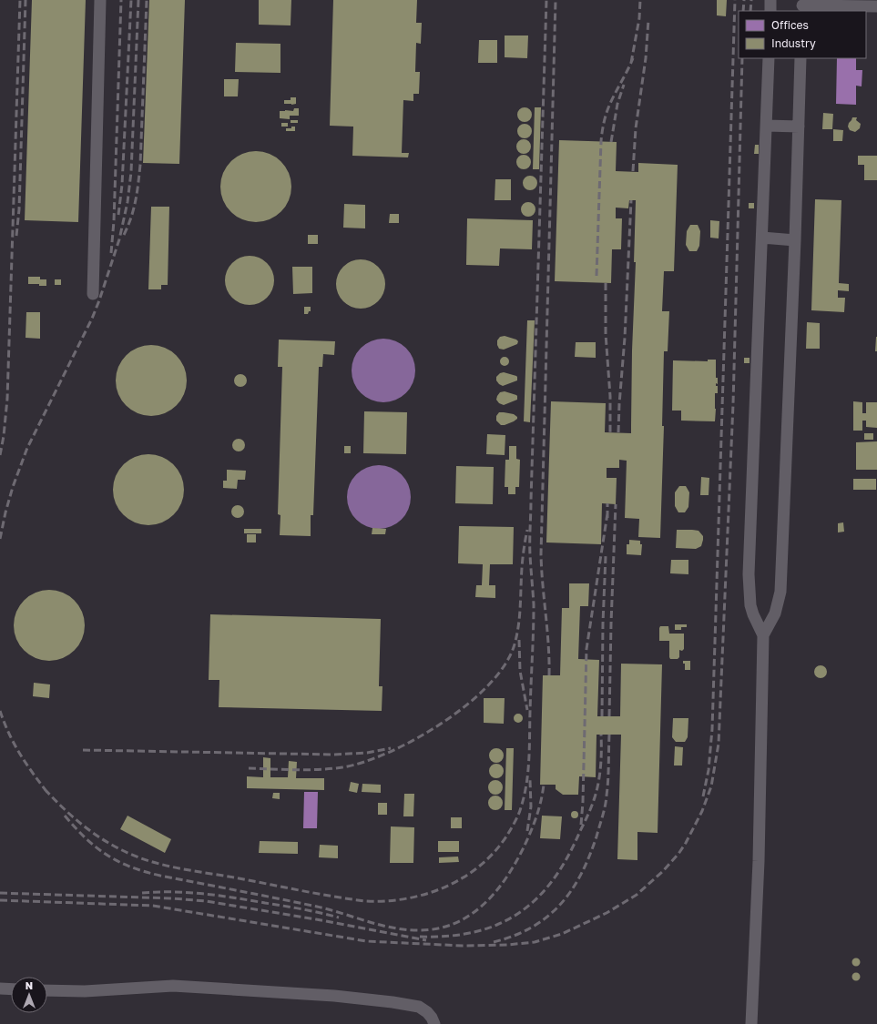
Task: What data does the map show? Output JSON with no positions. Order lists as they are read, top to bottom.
{
  "legend": ["Offices", "Industry"],
  "north": "top"
}
